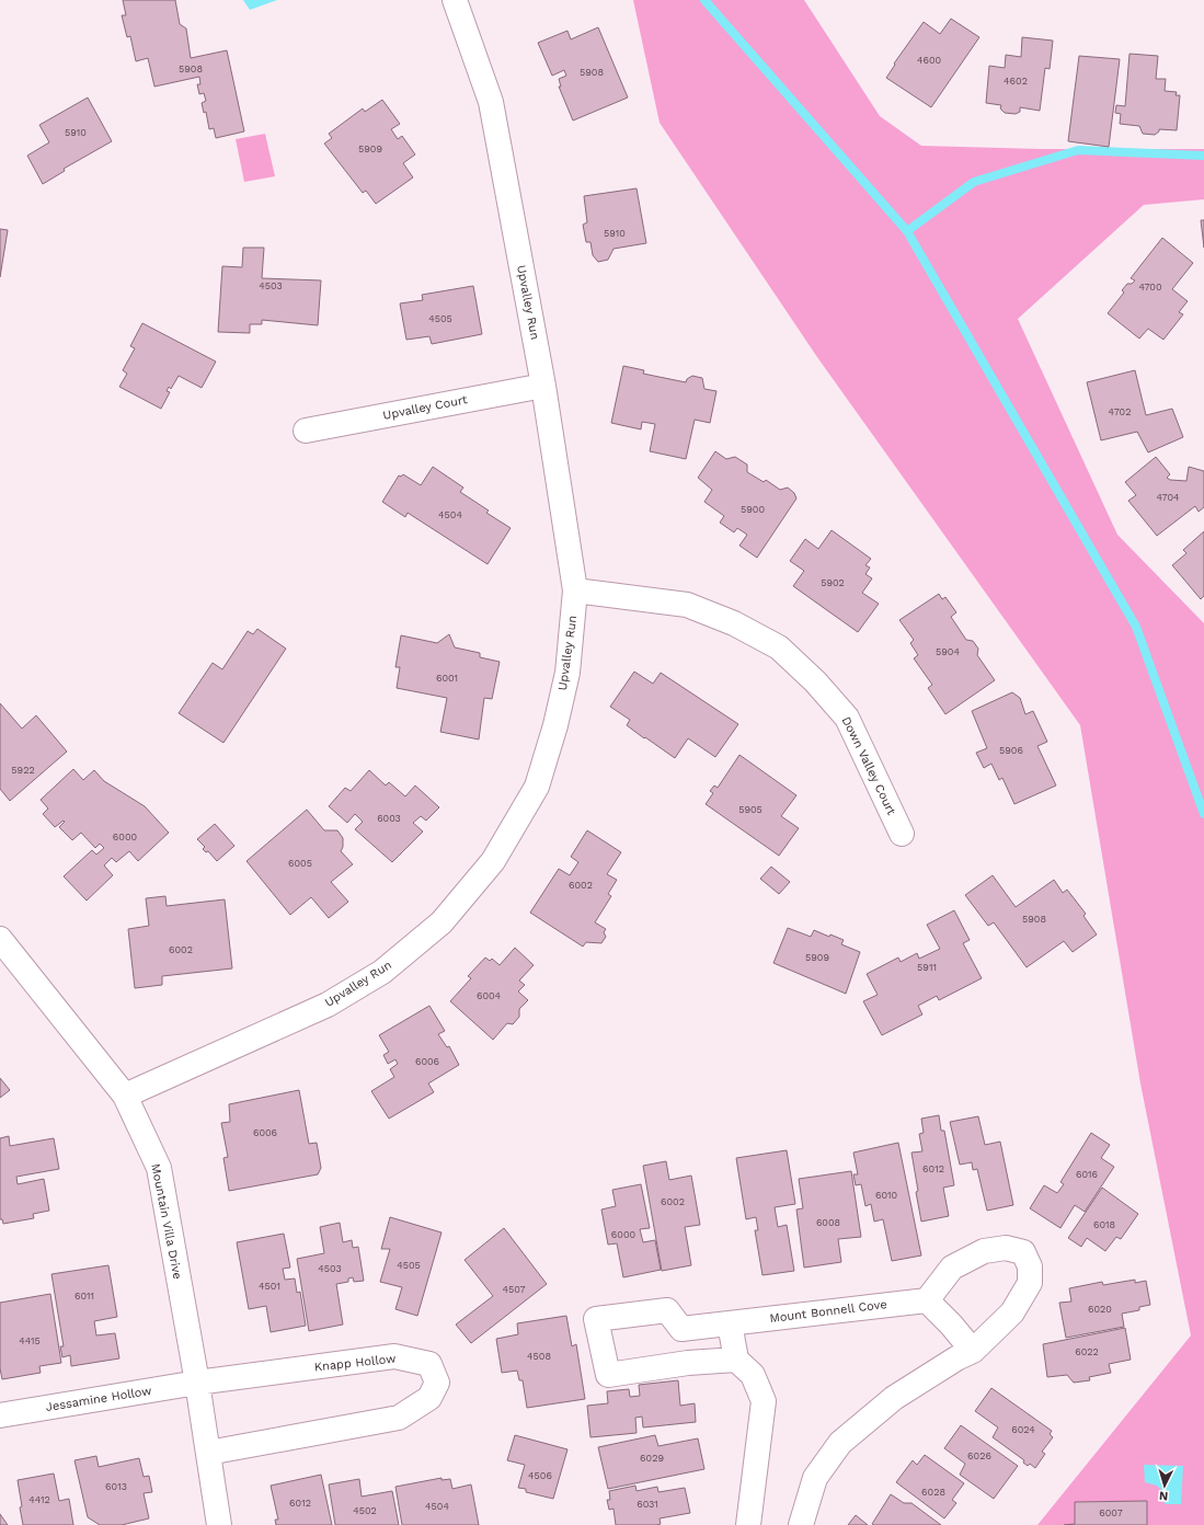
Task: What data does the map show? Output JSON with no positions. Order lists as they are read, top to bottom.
{
  "streets": {
    "street": [
      "Upvalley Run",
      "Upvalley Court",
      "Down Valley Court",
      "Mountain Villa Drive",
      "Mount Bonnell Cove",
      "Knapp Hollow",
      "Jessamine Hollow"
    ]
  },
  "crossings": [
    ["Upvalley Run", "Upvalley Court"],
    ["Upvalley Run", "Down Valley Court"],
    ["Upvalley Run", "Mountain Villa Drive"],
    ["Mountain Villa Drive", "Knapp Hollow"],
    ["Mountain Villa Drive", "Jessamine Hollow"],
    ["Knapp Hollow", "Jessamine Hollow"]
  ],
  "house_numbers": [
    "4600",
    "5908",
    "5908",
    "4602",
    "5910",
    "5909",
    "5910",
    "4503",
    "4700",
    "4505",
    "4702",
    "4704",
    "5900",
    "4504",
    "5902",
    "5904",
    "6001",
    "5906",
    "5922",
    "5905",
    "6003",
    "6000",
    "6005",
    "6002",
    "5908",
    "6002",
    "5909",
    "5911",
    "6004",
    "6006",
    "6006",
    "6012",
    "6016",
    "6010",
    "6002",
    "6008",
    "6018",
    "6000",
    "4505",
    "4503",
    "4501",
    "4507",
    "6011",
    "6020",
    "4415",
    "6022",
    "4508",
    "6024",
    "6026",
    "6029",
    "4506",
    "6013",
    "6028",
    "4412",
    "6012",
    "6031",
    "4504",
    "4502",
    "6007"
  ],
  "north": "bottom"
}
